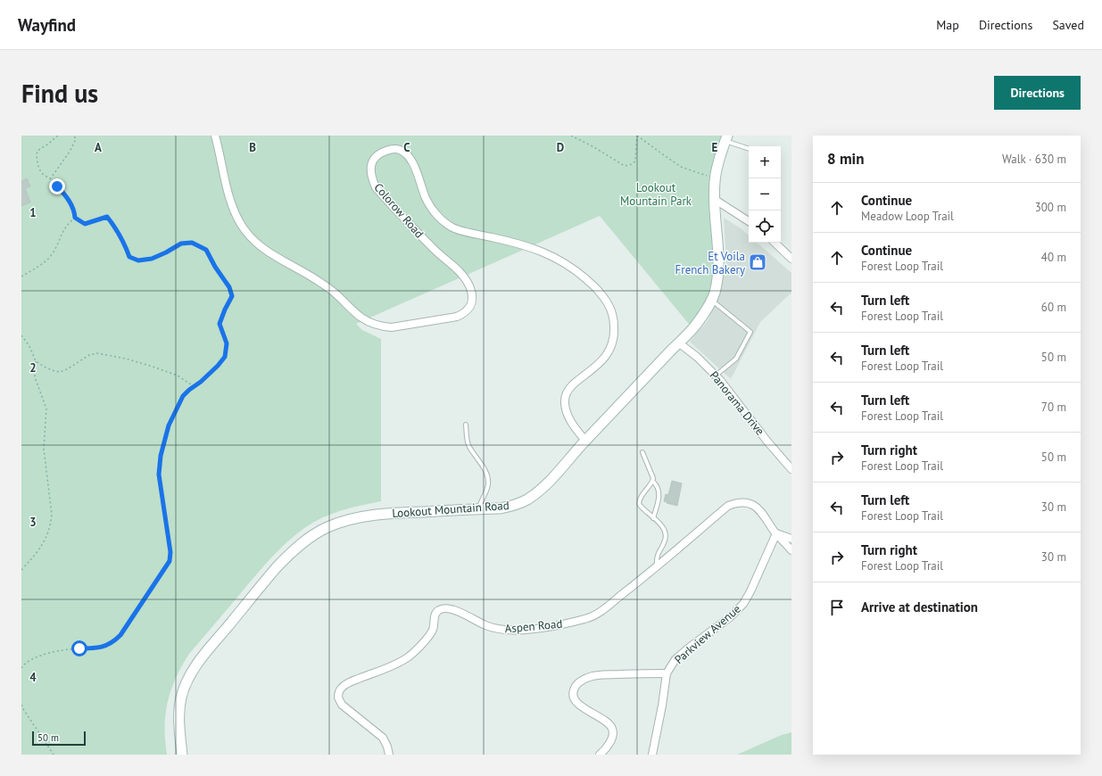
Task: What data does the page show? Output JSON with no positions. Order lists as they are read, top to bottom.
{
  "streets": {
    "street": [
      "Colorow Road",
      "Panorama Drive",
      "Lookout Mountain Road",
      "Aspen Road",
      "Parkview Avenue"
    ]
  },
  "crossings": [
    ["Colorow Road", "Lookout Mountain Road"],
    ["Panorama Drive", "Lookout Mountain Road"],
    ["Aspen Road", "Parkview Avenue"]
  ],
  "parks": ["Lookout Mountain Park"],
  "places": {
    "shop": ["Et Voila French Bakery"]
  },
  "scale_bar": "50 m",
  "page": {
    "header": "Wayfind",
    "nav": ["Map", "Directions", "Saved"],
    "buttons": "Directions",
    "title": "Find us",
    "heading": ["8 min", "Walk · 630 m"],
    "map_buttons": ["+", "−"],
    "list": [
      ["Continue", "Meadow Loop Trail", "300 m"],
      ["Continue", "Forest Loop Trail", "40 m"],
      ["Turn left", "Forest Loop Trail", "60 m"],
      ["Turn left", "Forest Loop Trail", "50 m"],
      ["Turn left", "Forest Loop Trail", "70 m"],
      ["Turn right", "Forest Loop Trail", "50 m"],
      ["Turn left", "Forest Loop Trail", "30 m"],
      ["Turn right", "Forest Loop Trail", "30 m"],
      "Arrive at destination"
    ],
    "scale": "50 m"
  },
  "grid": {
    "columns": [
      "A",
      "B",
      "C",
      "D",
      "E"
    ],
    "rows": [
      "1",
      "2",
      "3",
      "4"
    ]
  }
}
